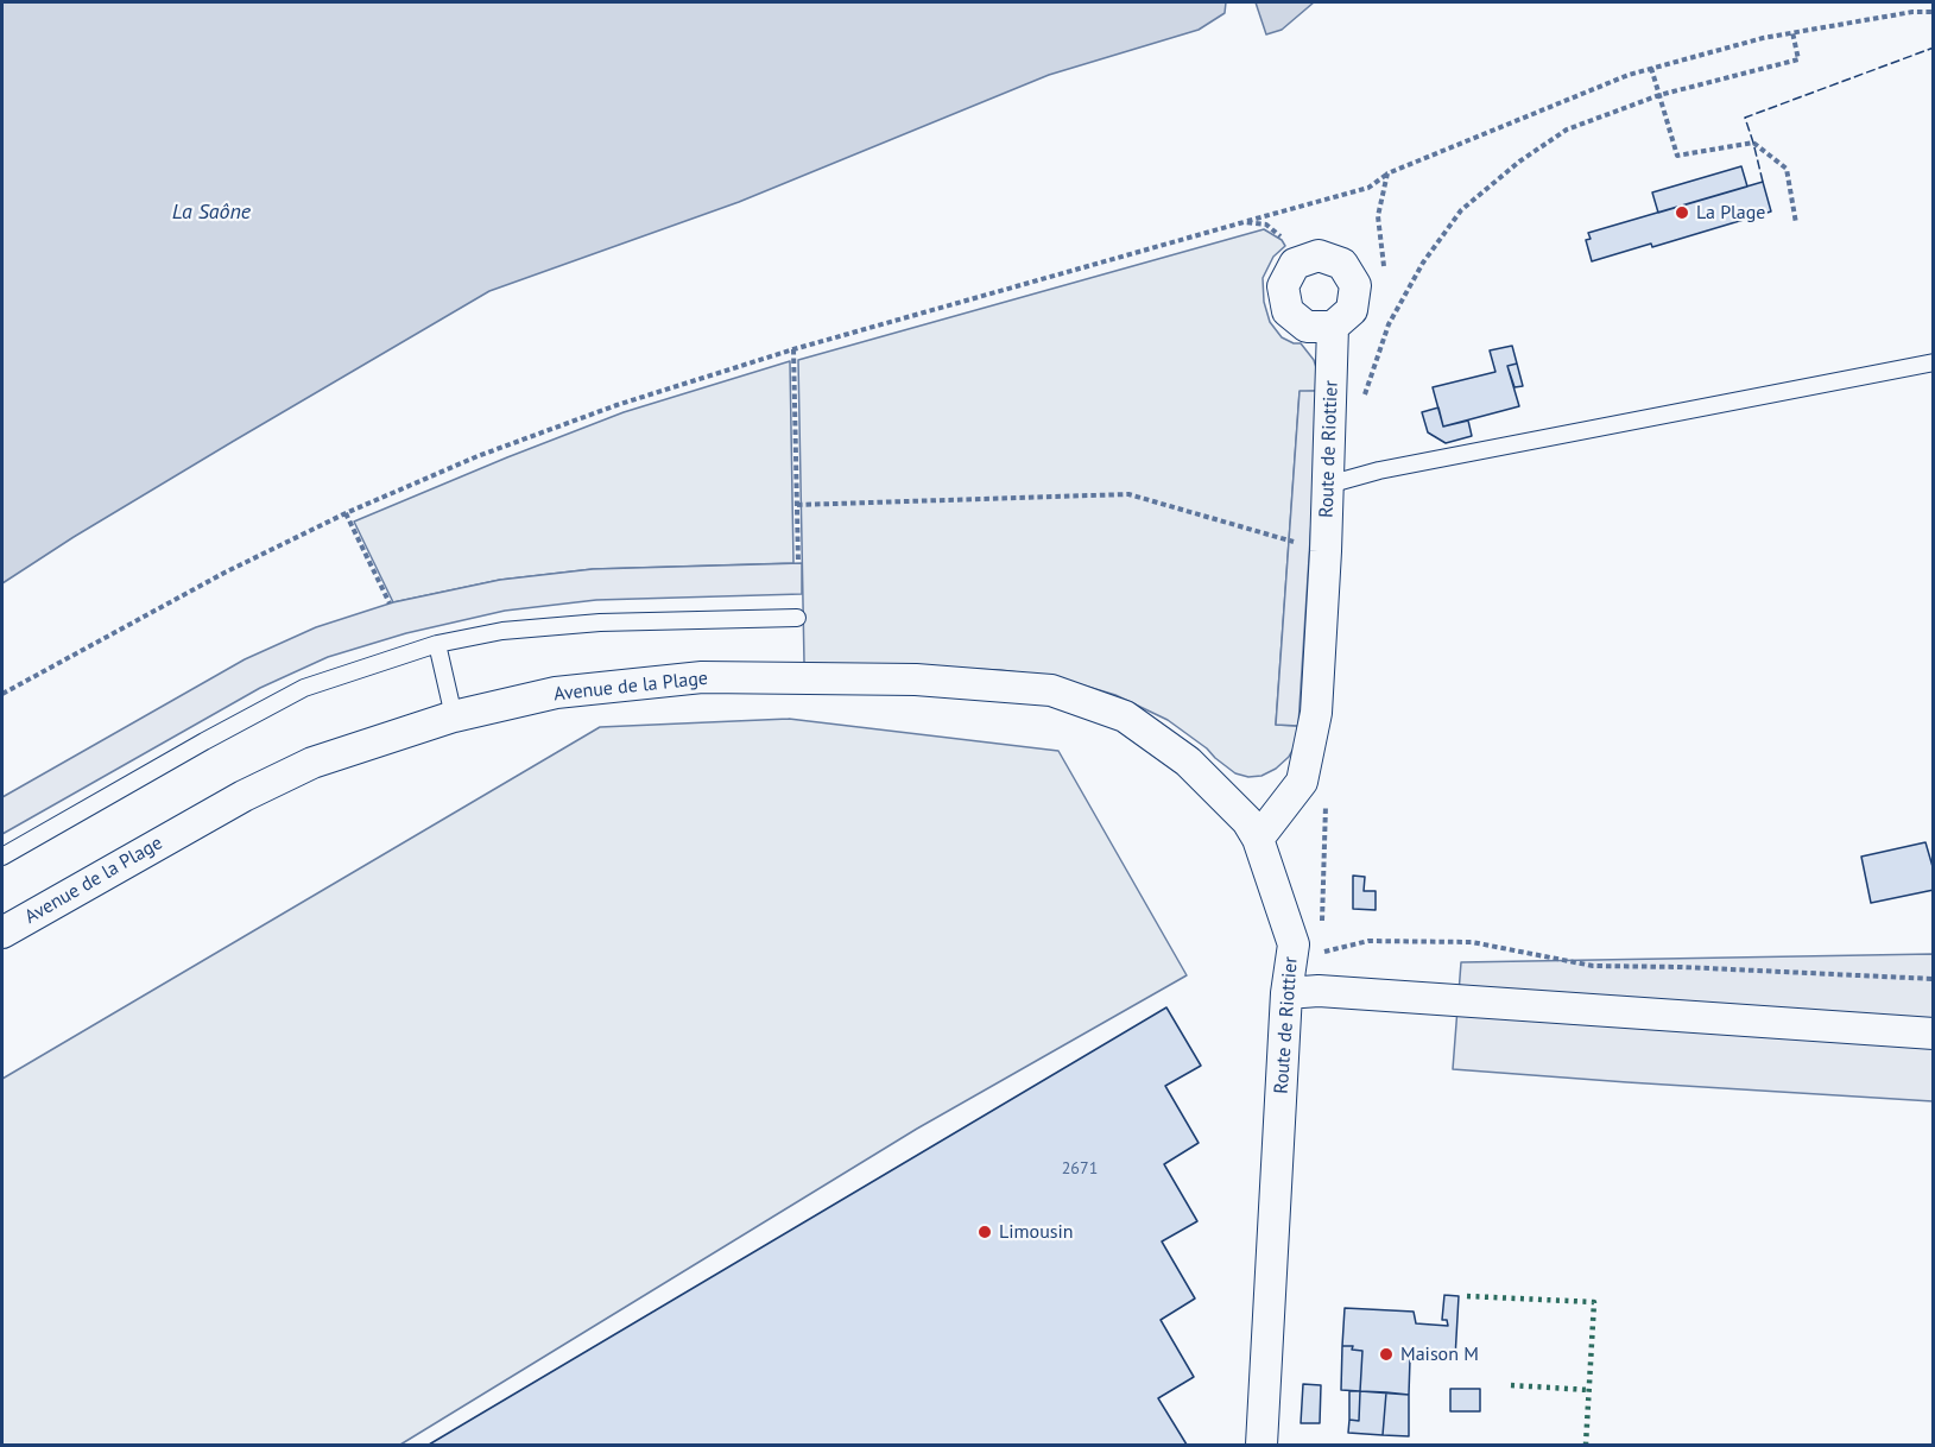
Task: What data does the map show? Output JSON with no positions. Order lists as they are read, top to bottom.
{
  "streets": {
    "street": ["Route de Riottier", "Avenue de la Plage"]
  },
  "crossings": [
    ["Route de Riottier", "Avenue de la Plage"]
  ],
  "water": ["La Saône"],
  "places": ["La Plage", "Limousin", "Maison M"],
  "house_numbers": ["2671"]
}
